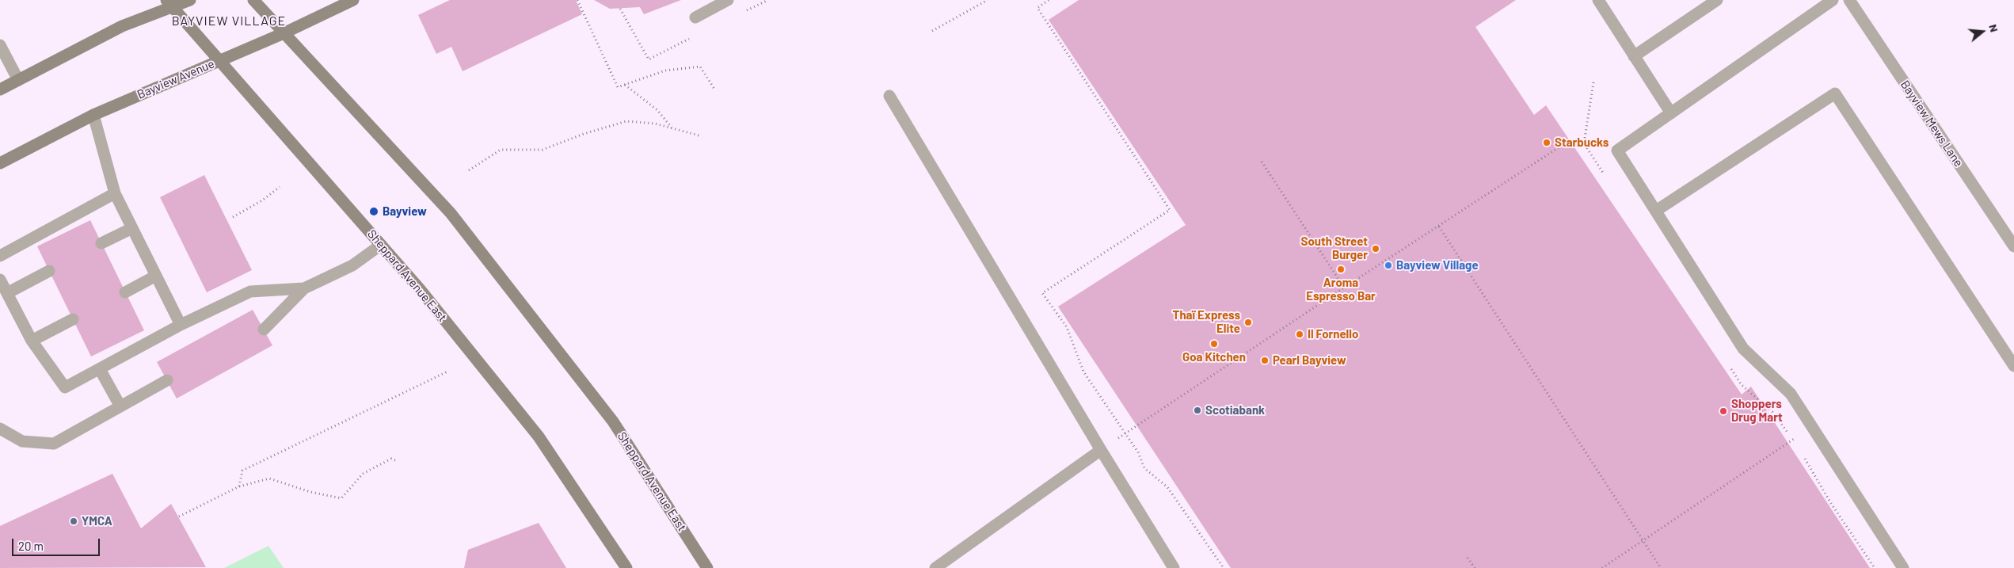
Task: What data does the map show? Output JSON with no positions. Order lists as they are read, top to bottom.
{
  "streets": {
    "main road": ["Bayview Avenue", "Sheppard Avenue East"],
    "street": ["Bayview Mews Lane"]
  },
  "crossings": [
    ["Bayview Avenue", "Sheppard Avenue East"]
  ],
  "districts": ["BAYVIEW VILLAGE"],
  "places": [
    "Starbucks",
    "Bayview",
    "South Street Burger",
    "Bayview Village",
    "Aroma Espresso Bar",
    "Thaï Express Elite",
    "Il Fornello",
    "Goa Kitchen",
    "Pearl Bayview",
    "Scotiabank",
    "Shoppers Drug Mart",
    "YMCA"
  ],
  "scale_bar": "20 m",
  "north": "right"
}
